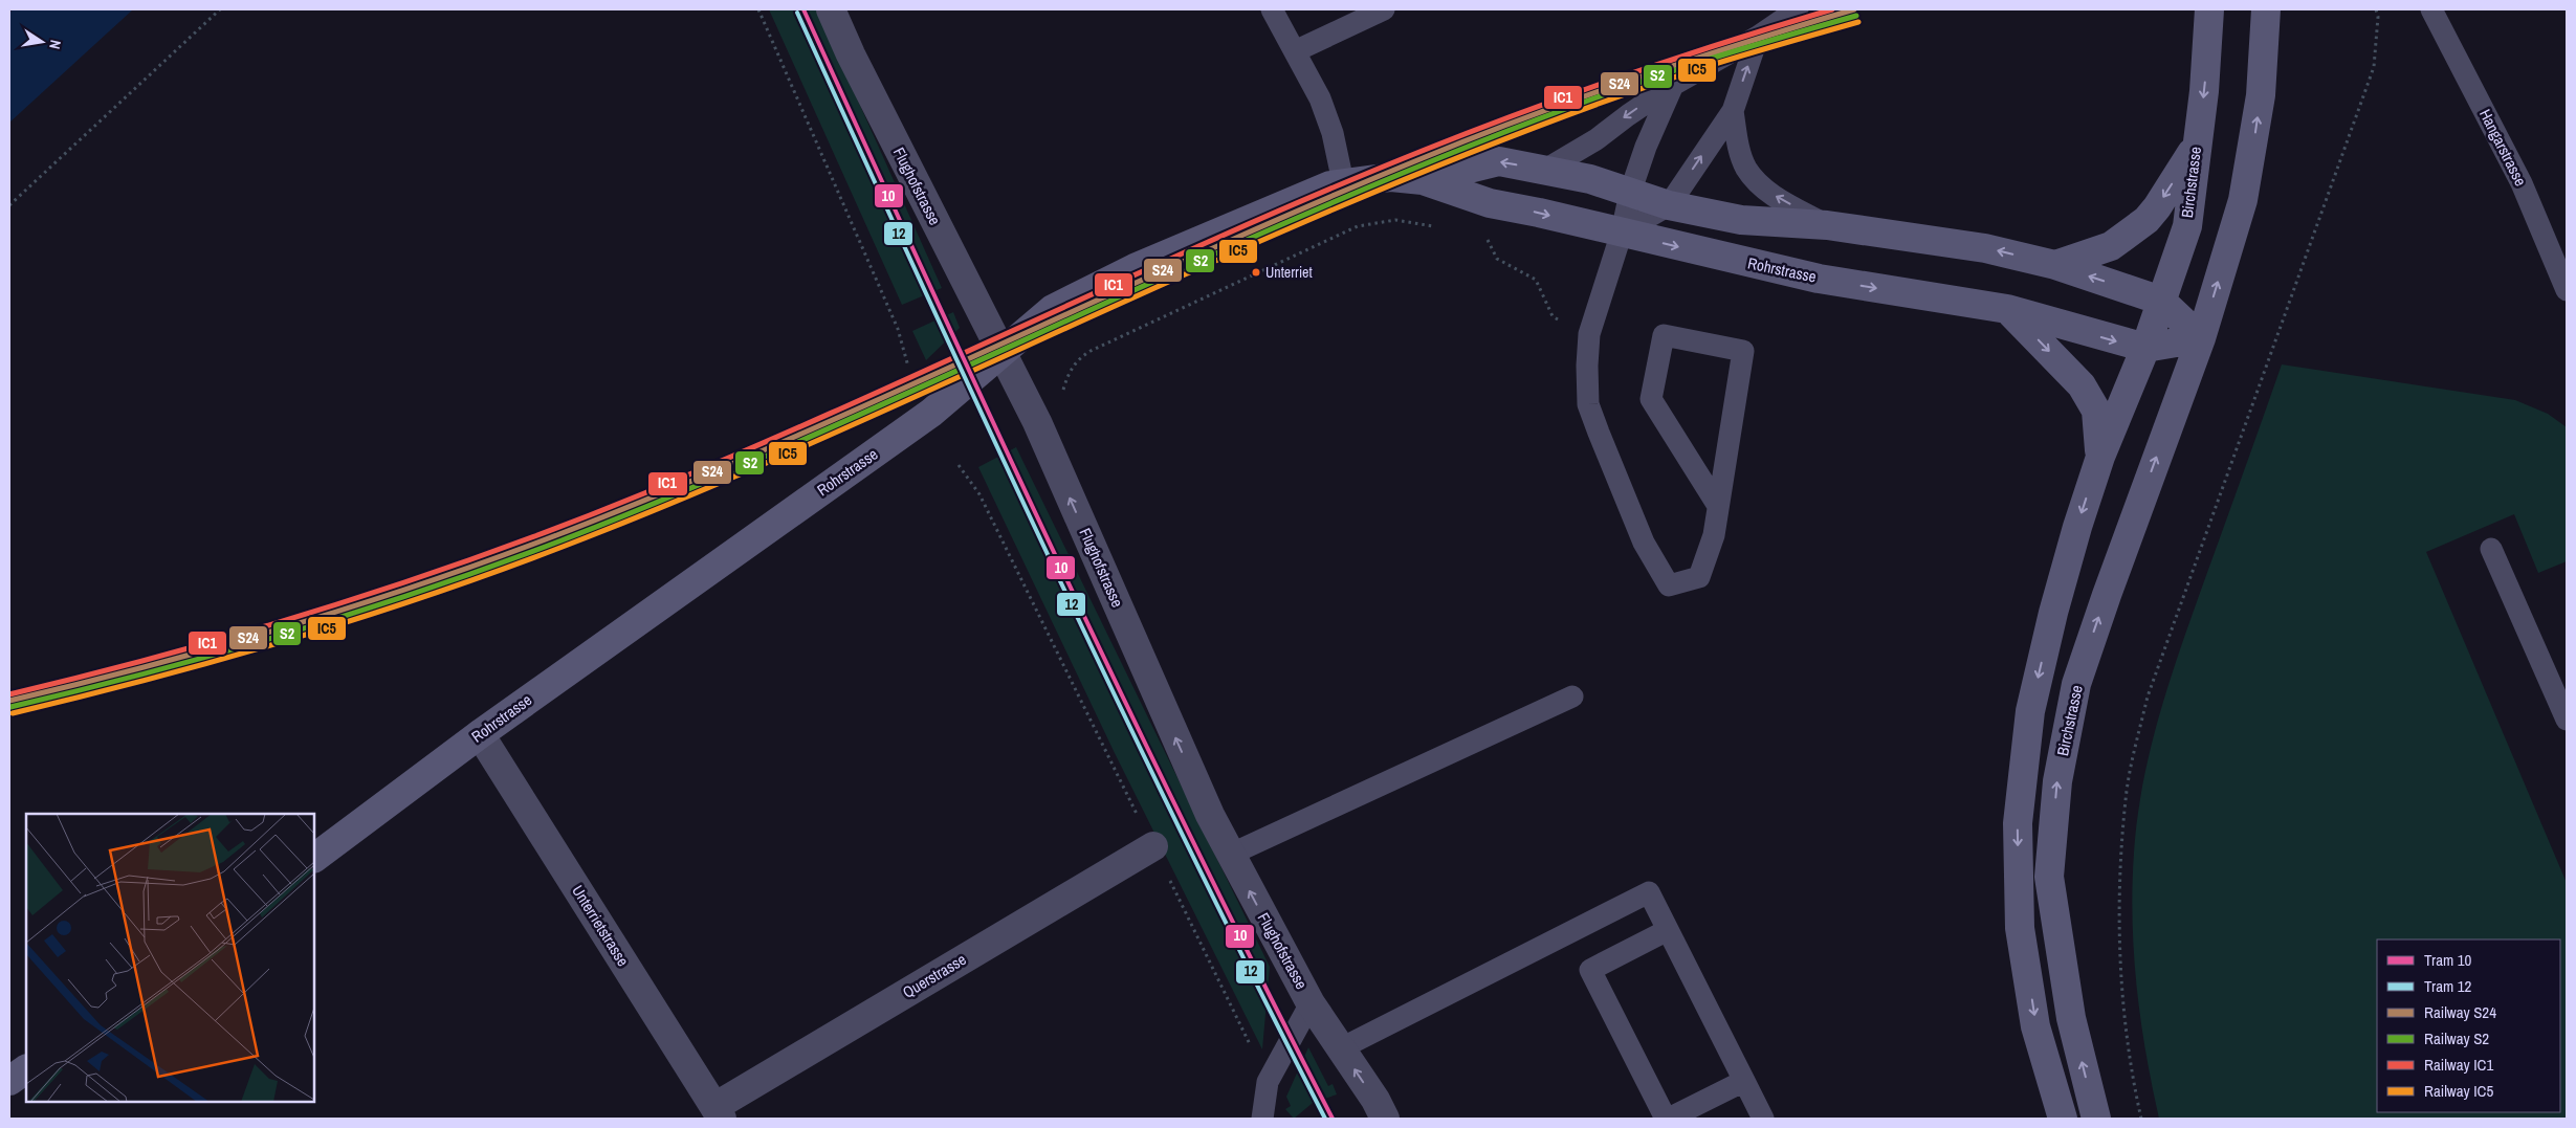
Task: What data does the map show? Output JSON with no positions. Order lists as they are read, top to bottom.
{
  "streets": {
    "main road": ["Birchstrasse", "Rohrstrasse"],
    "street": ["Flughofstrasse", "Unterrietstrasse", "Querstrasse"],
    "lane": ["Hangarstrasse"]
  },
  "crossings": [
    ["Birchstrasse", "Rohrstrasse"],
    ["Flughofstrasse", "Rohrstrasse"],
    ["Rohrstrasse", "Unterrietstrasse"],
    ["Unterrietstrasse", "Querstrasse"]
  ],
  "one_way": ["Flughofstrasse"],
  "places": ["Unterriet"],
  "lines": [
    "tram line 10",
    "rail line S24",
    "rail line IC1",
    "tram line 12",
    "rail line S2",
    "rail line IC5"
  ],
  "legend": [
    "Tram 10",
    "Tram 12",
    "Railway S24",
    "Railway S2",
    "Railway IC1",
    "Railway IC5"
  ],
  "north": "right"
}
